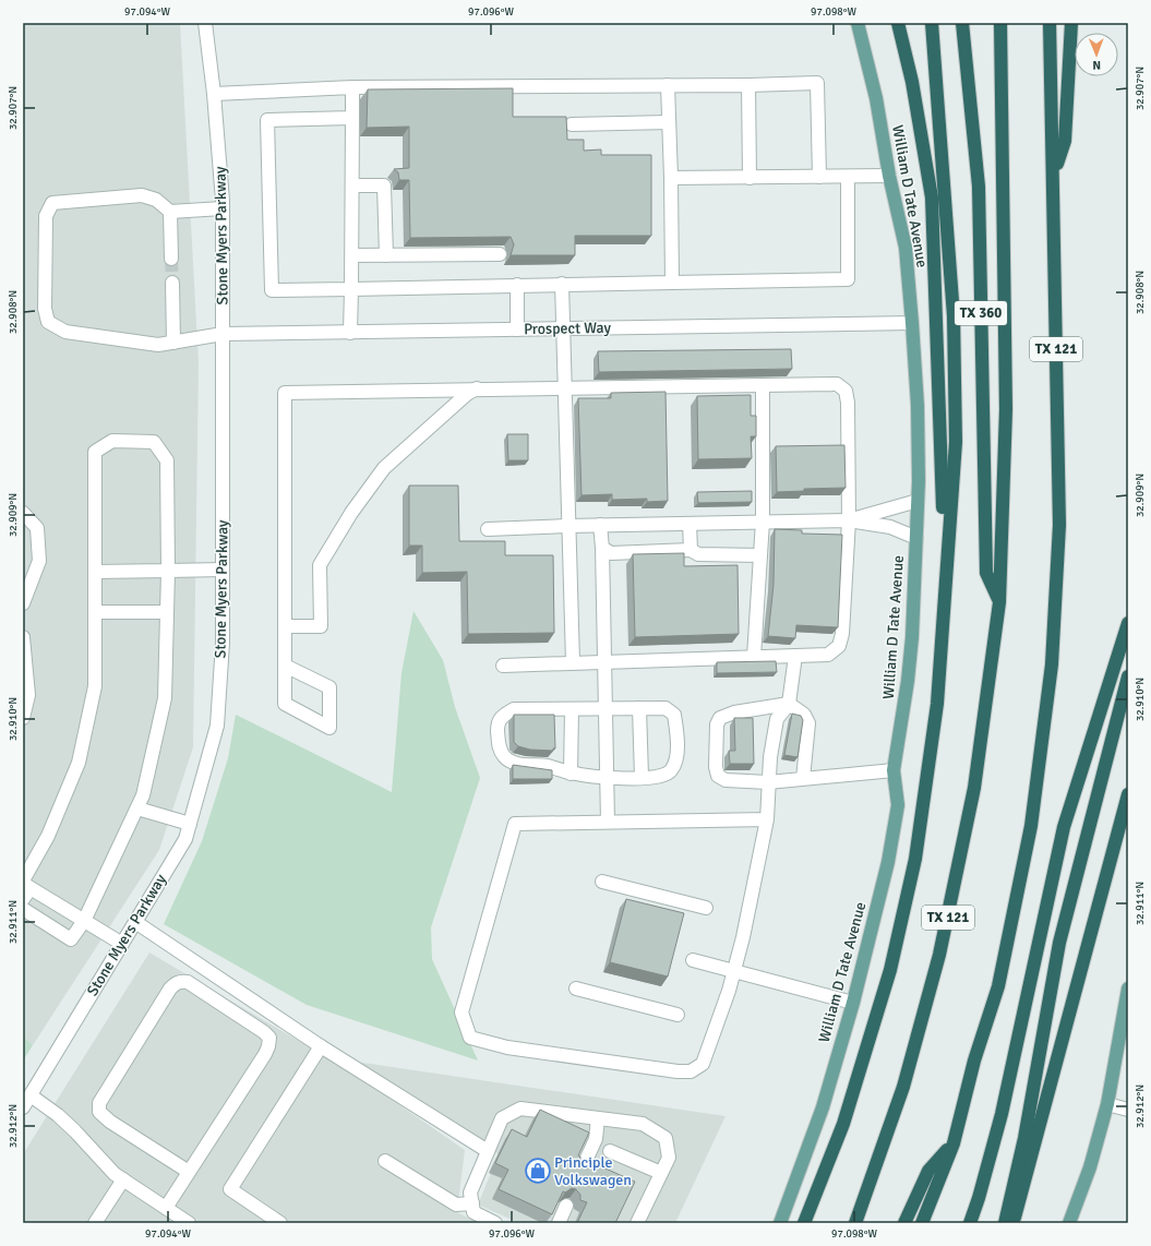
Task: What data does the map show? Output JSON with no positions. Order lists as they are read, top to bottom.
{
  "streets": {
    "highway": ["TX 360", "TX 121"],
    "main road": ["William D Tate Avenue"],
    "street": ["Stone Myers Parkway", "Prospect Way"]
  },
  "crossings": [
    ["William D Tate Avenue", "Prospect Way"],
    ["Stone Myers Parkway", "Prospect Way"],
    ["TX 360", "TX 121"]
  ],
  "places": {
    "shop": ["Principle Volkswagen"]
  },
  "north": "bottom",
  "coordinates": [
    "97.094°W",
    "97.096°W",
    "97.098°W",
    "32.907°N",
    "32.908°N",
    "32.909°N",
    "32.910°N",
    "32.911°N",
    "32.912°N"
  ]
}
